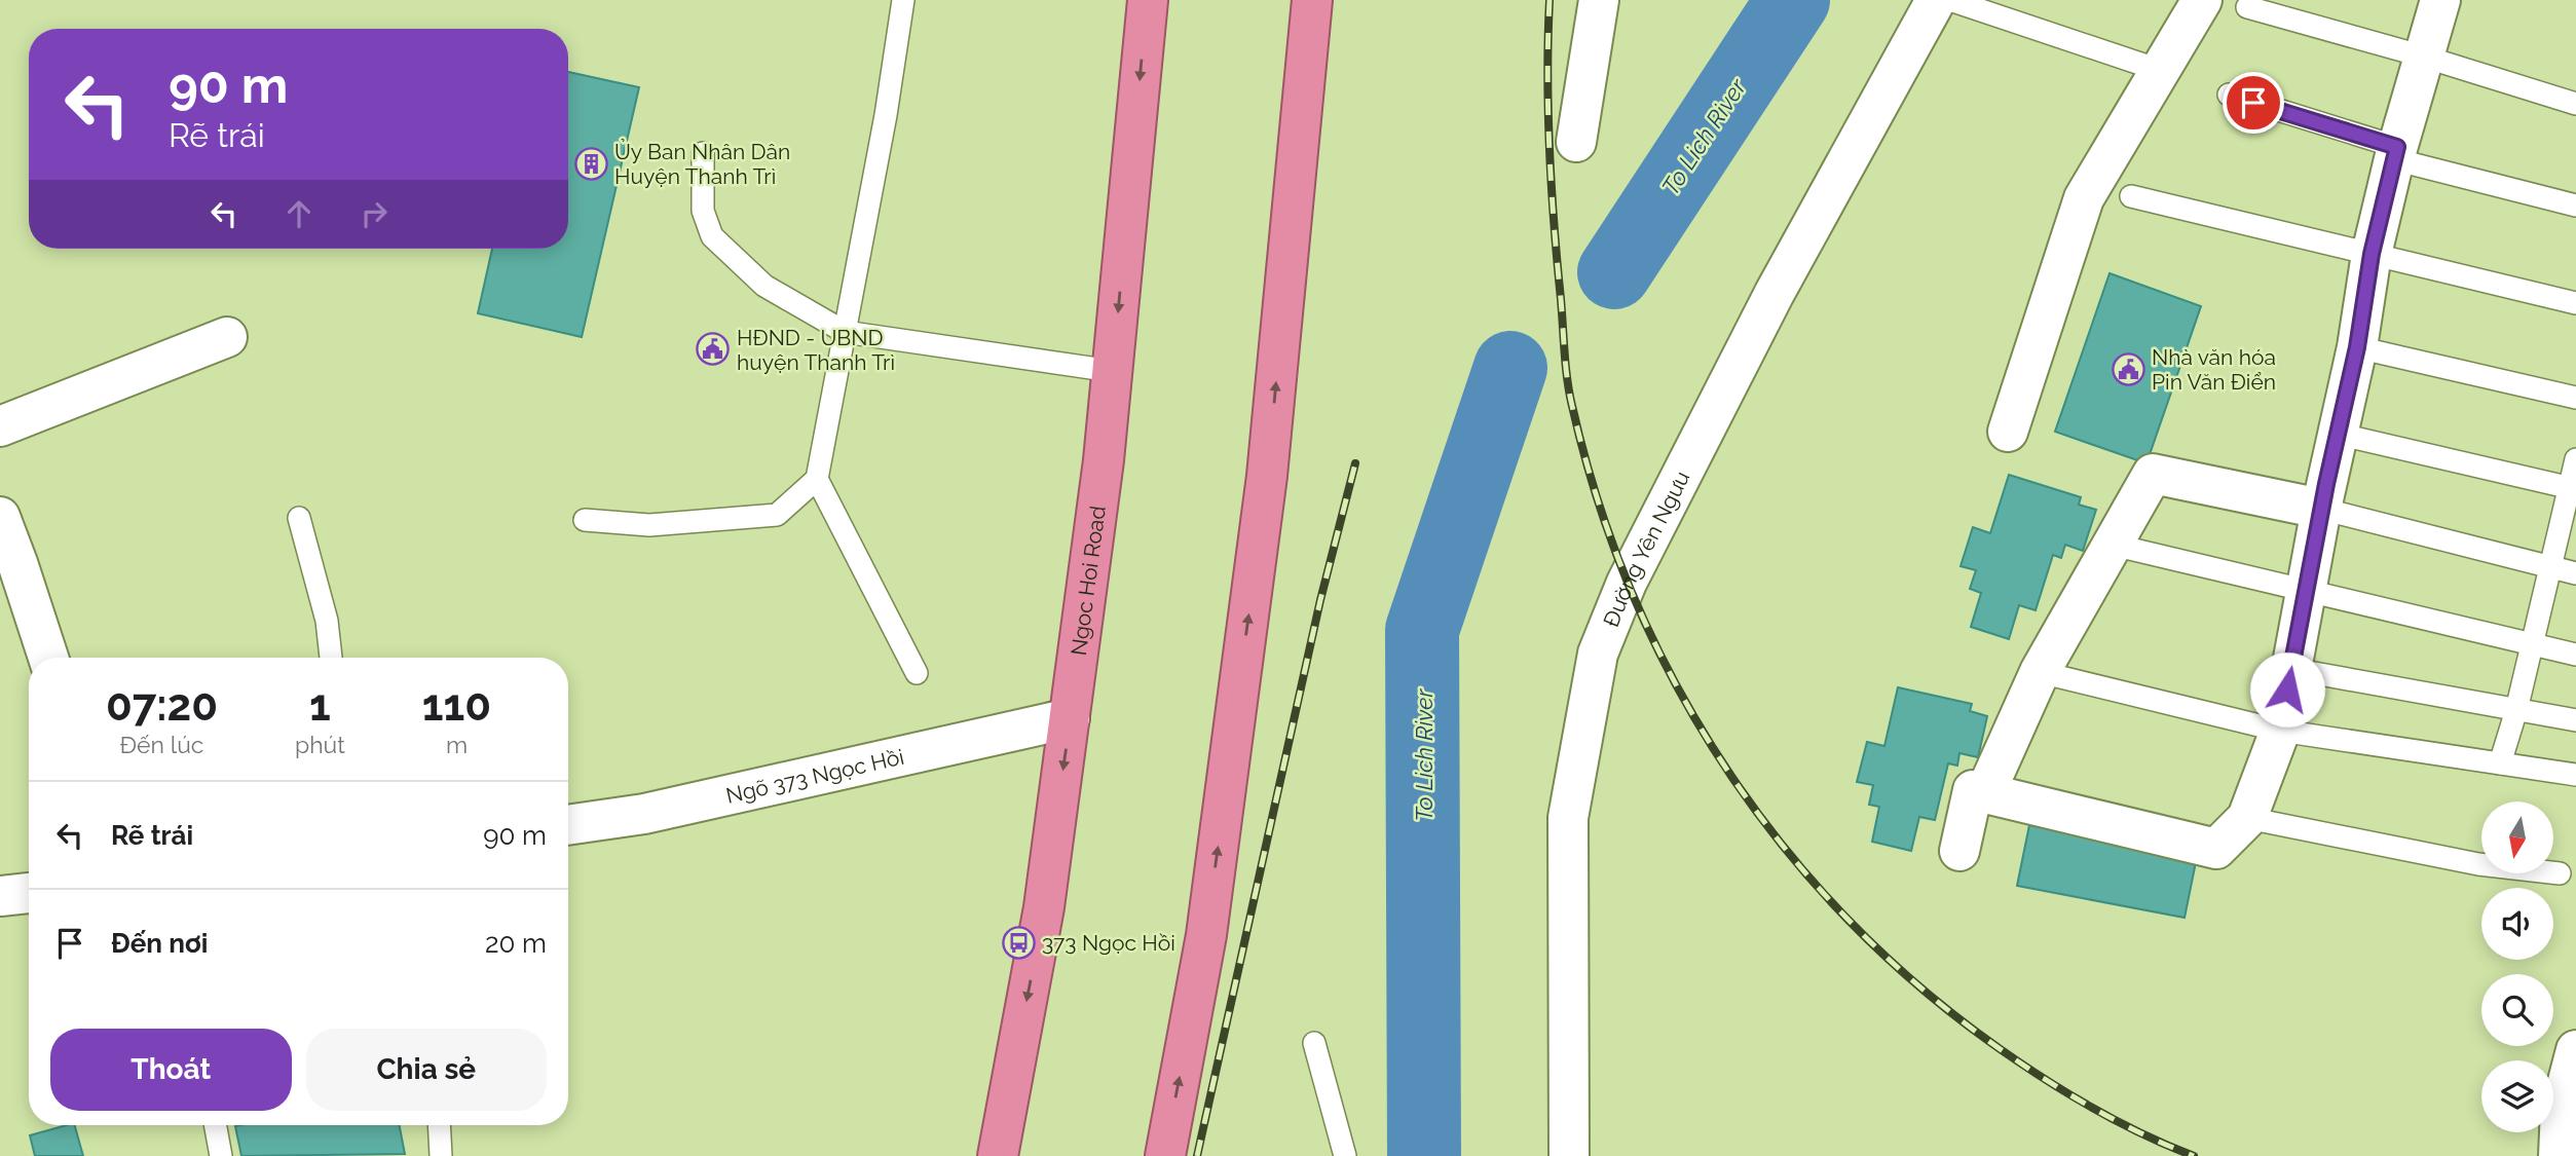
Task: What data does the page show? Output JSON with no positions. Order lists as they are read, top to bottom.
{
  "streets": {
    "highway": ["Ngoc Hoi Road"],
    "street": ["Đường Yên Ngưu", "Ngõ 373 Ngọc Hồi"]
  },
  "crossings": [
    ["Ngoc Hoi Road", "Ngõ 373 Ngọc Hồi"]
  ],
  "water": ["To Lich River"],
  "places": {
    "building": ["Ủy Ban Nhân Dân Huyện Thanh Trì"],
    "public building": ["HĐND - UBND huyện Thanh Trì", "Nhà văn hóa Pin Văn Điển"],
    "bus stop": ["373 Ngọc Hồi"]
  },
  "north": "bottom",
  "page": {
    "turn": ["90 m", "Rẽ trái"],
    "eta": [
      "07:20",
      "Đến lúc",
      "1",
      "phút",
      "110",
      "m"
    ],
    "list": [
      {
        "name": "Rẽ trái",
        "value": "90 m"
      },
      {
        "name": "Đến nơi",
        "value": "20 m"
      }
    ],
    "buttons": ["Thoát", "Chia sẻ"]
  }
}
